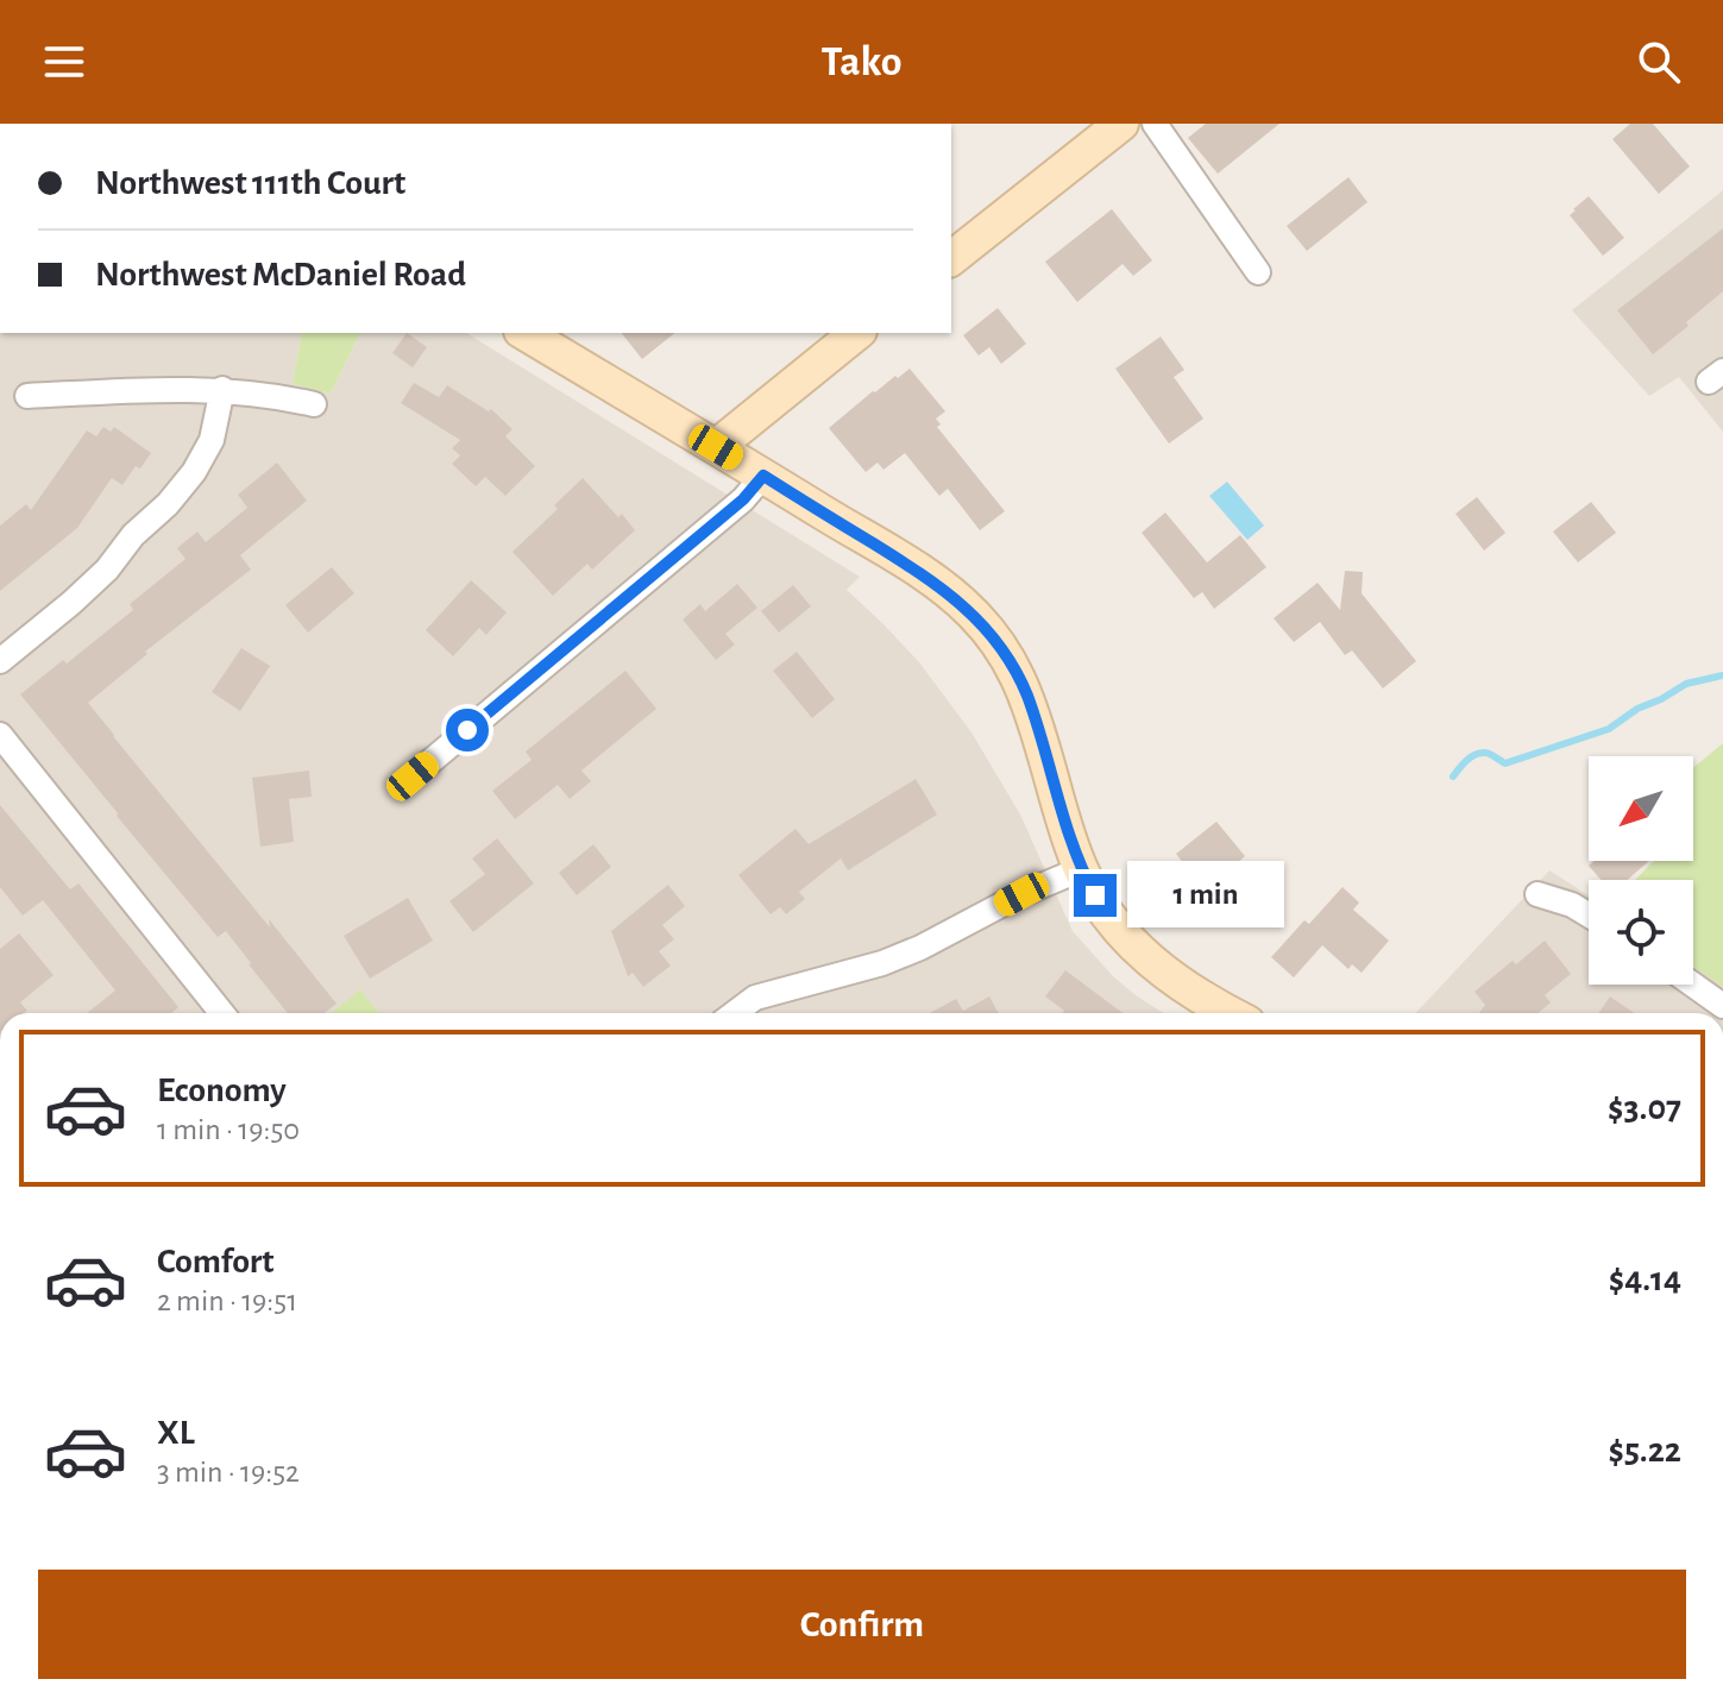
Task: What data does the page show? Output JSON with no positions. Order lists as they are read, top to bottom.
{
  "north": "bottom left",
  "page": {
    "header": "Tako",
    "banner": ["Northwest 111th Court", "Northwest McDaniel Road"],
    "bubble": "1 min",
    "list": [
      {
        "name": "Economy",
        "note": "1 min · 19:50",
        "value": "$3.07"
      },
      {
        "name": "Comfort",
        "note": "2 min · 19:51",
        "value": "$4.14"
      },
      {
        "name": "XL",
        "note": "3 min · 19:52",
        "value": "$5.22"
      }
    ],
    "buttons": "Confirm"
  }
}
